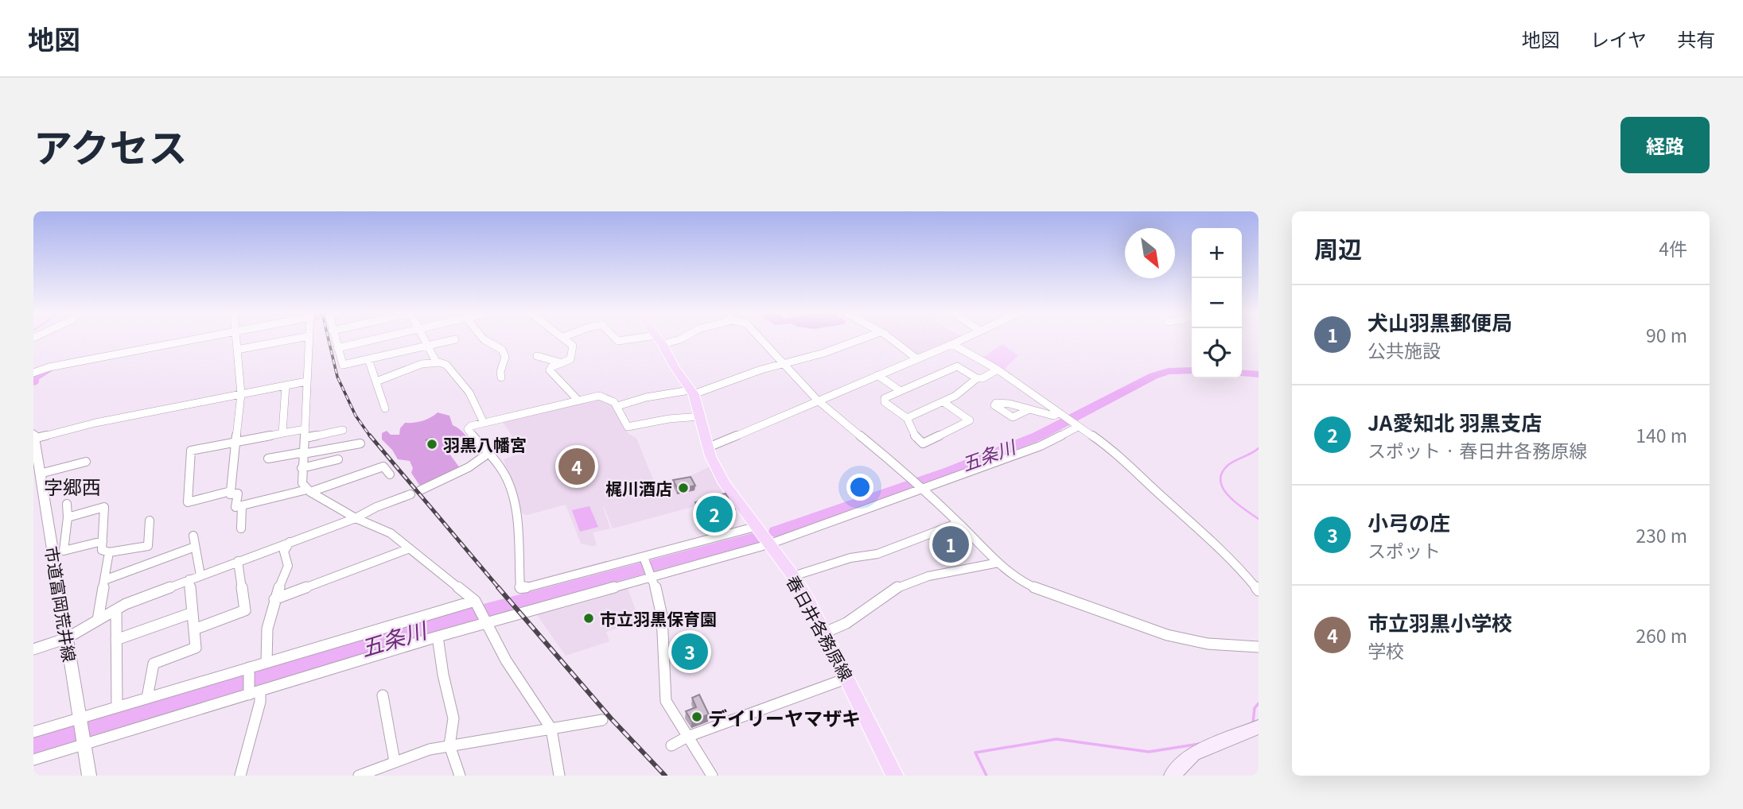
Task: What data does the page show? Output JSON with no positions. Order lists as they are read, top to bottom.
{
  "streets": {
    "main road": ["春日井各務原線"],
    "street": ["市道富岡荒井線"]
  },
  "districts": ["字郷西"],
  "water": ["五条川"],
  "places": [
    "羽黒八幡宮",
    "梶川酒店",
    "市立羽黒保育園",
    "デイリーヤマザキ"
  ],
  "north": "bottom right",
  "page": {
    "header": "地図",
    "nav": ["地図", "レイヤ", "共有"],
    "title": "アクセス",
    "buttons": "経路",
    "heading": ["周辺", "4件"],
    "map_buttons": ["+", "−"],
    "list": [
      {
        "mark": "1",
        "name": "犬山羽黒郵便局",
        "note": "公共施設",
        "value": "90 m"
      },
      {
        "mark": "2",
        "name": "JA愛知北 羽黒支店",
        "note": "スポット · 春日井各務原線",
        "value": "140 m"
      },
      {
        "mark": "3",
        "name": "小弓の庄",
        "note": "スポット",
        "value": "230 m"
      },
      {
        "mark": "4",
        "name": "市立羽黒小学校",
        "note": "学校",
        "value": "260 m"
      }
    ],
    "pins": [
      "4",
      "2",
      "1",
      "3"
    ]
  }
}
